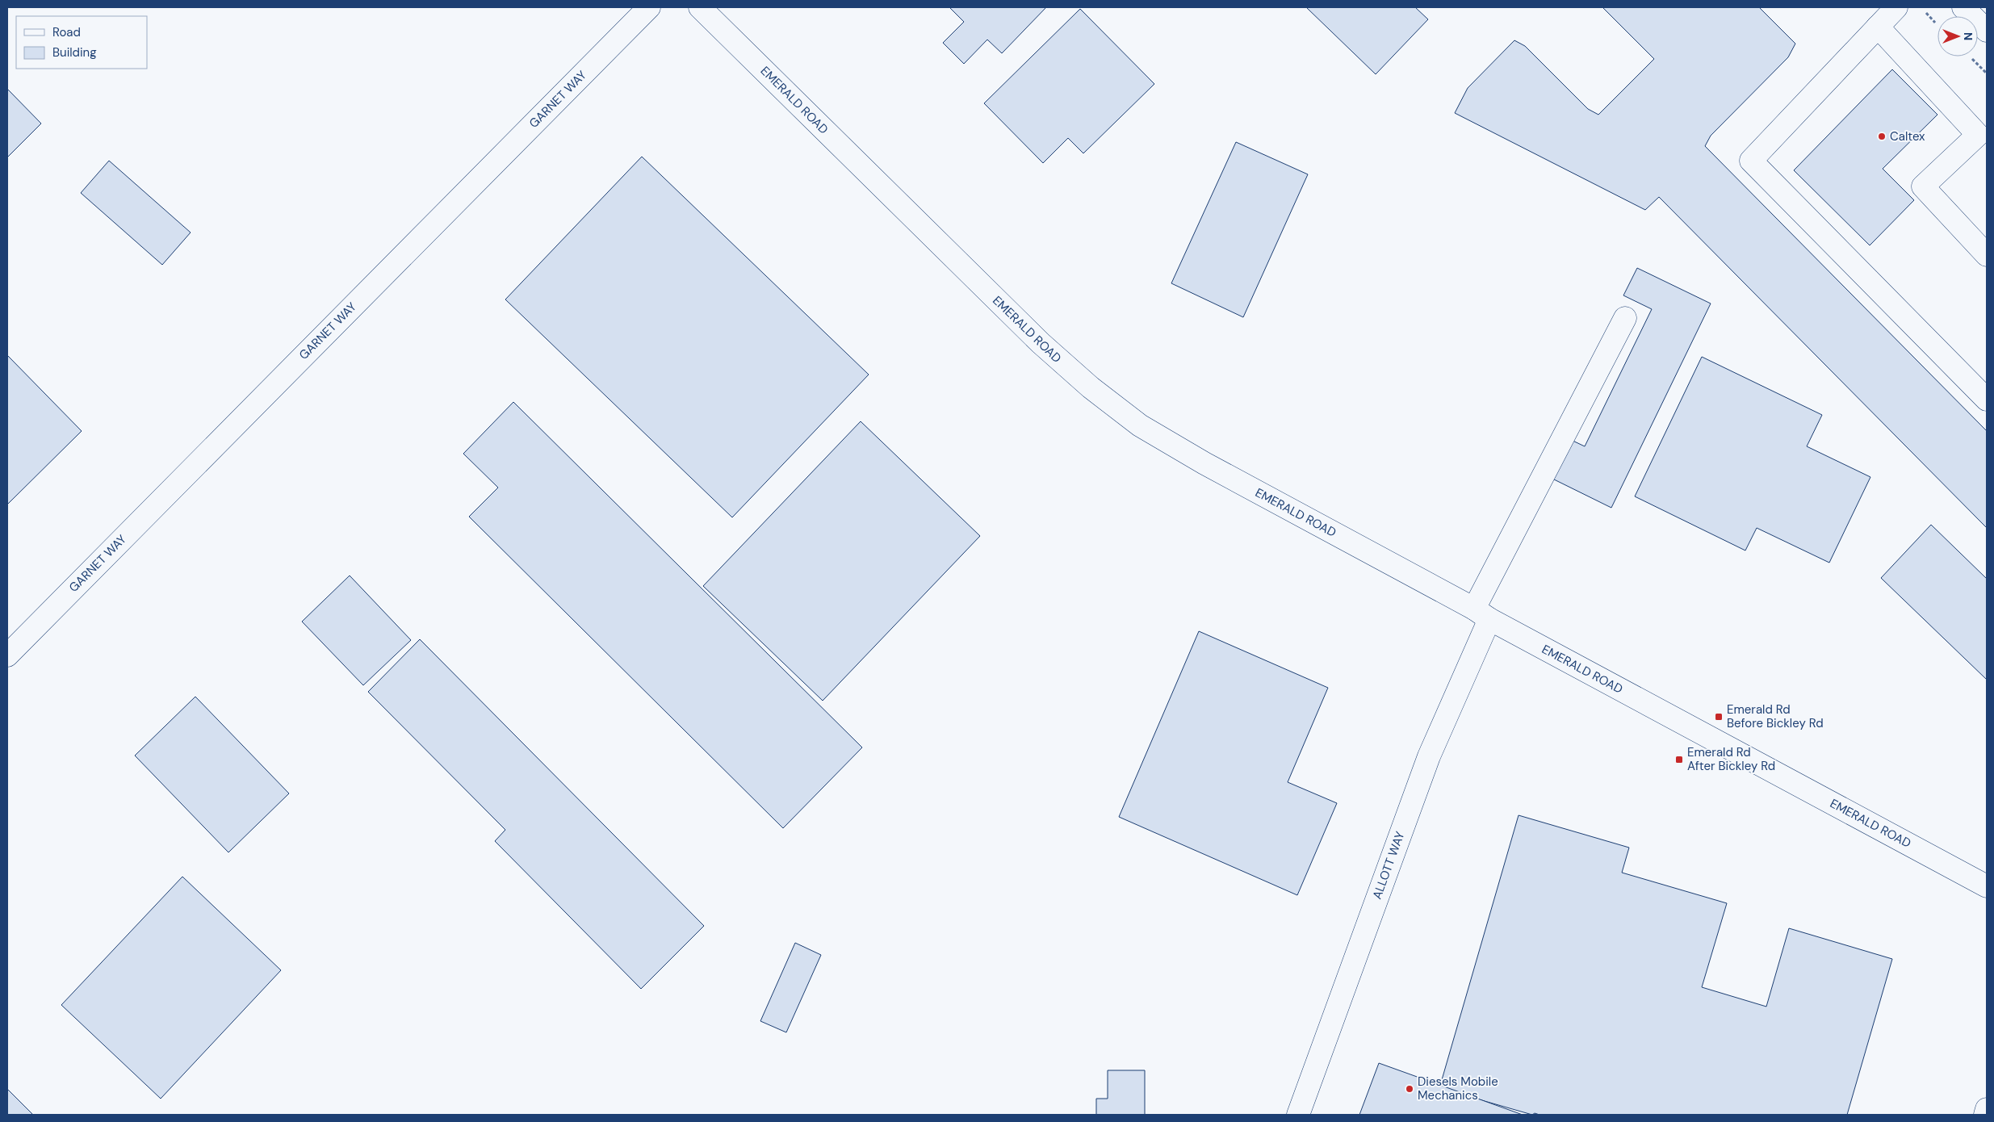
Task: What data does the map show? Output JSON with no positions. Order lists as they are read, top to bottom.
{
  "streets": {
    "street": ["GARNET WAY", "EMERALD ROAD", "ALLOTT WAY"]
  },
  "crossings": [
    ["EMERALD ROAD", "ALLOTT WAY"]
  ],
  "places": {
    "other": ["Caltex", "Diesels Mobile Mechanics"],
    "transit": ["Emerald Rd Before Bickley Rd", "Emerald Rd After Bickley Rd"]
  },
  "legend": ["Road", "Building"],
  "north": "right"
}
